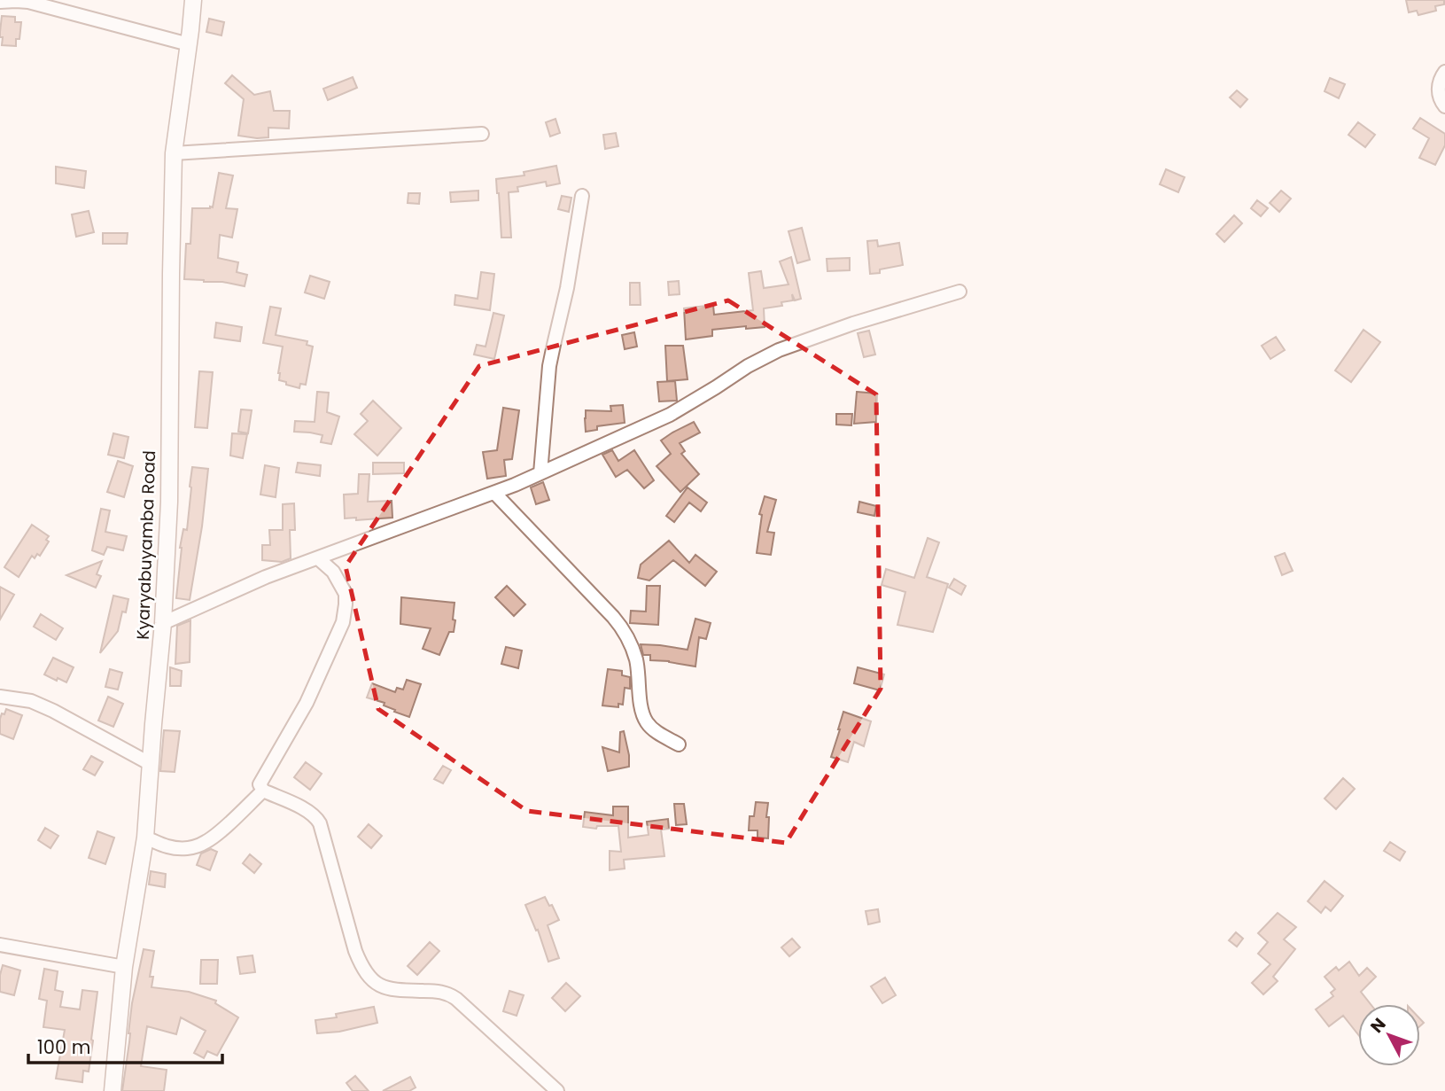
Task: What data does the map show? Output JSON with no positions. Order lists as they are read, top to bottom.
{
  "streets": {
    "street": ["Kyaryabuyamba Road"]
  },
  "scale_bar": "100 m",
  "north": "top left"
}
